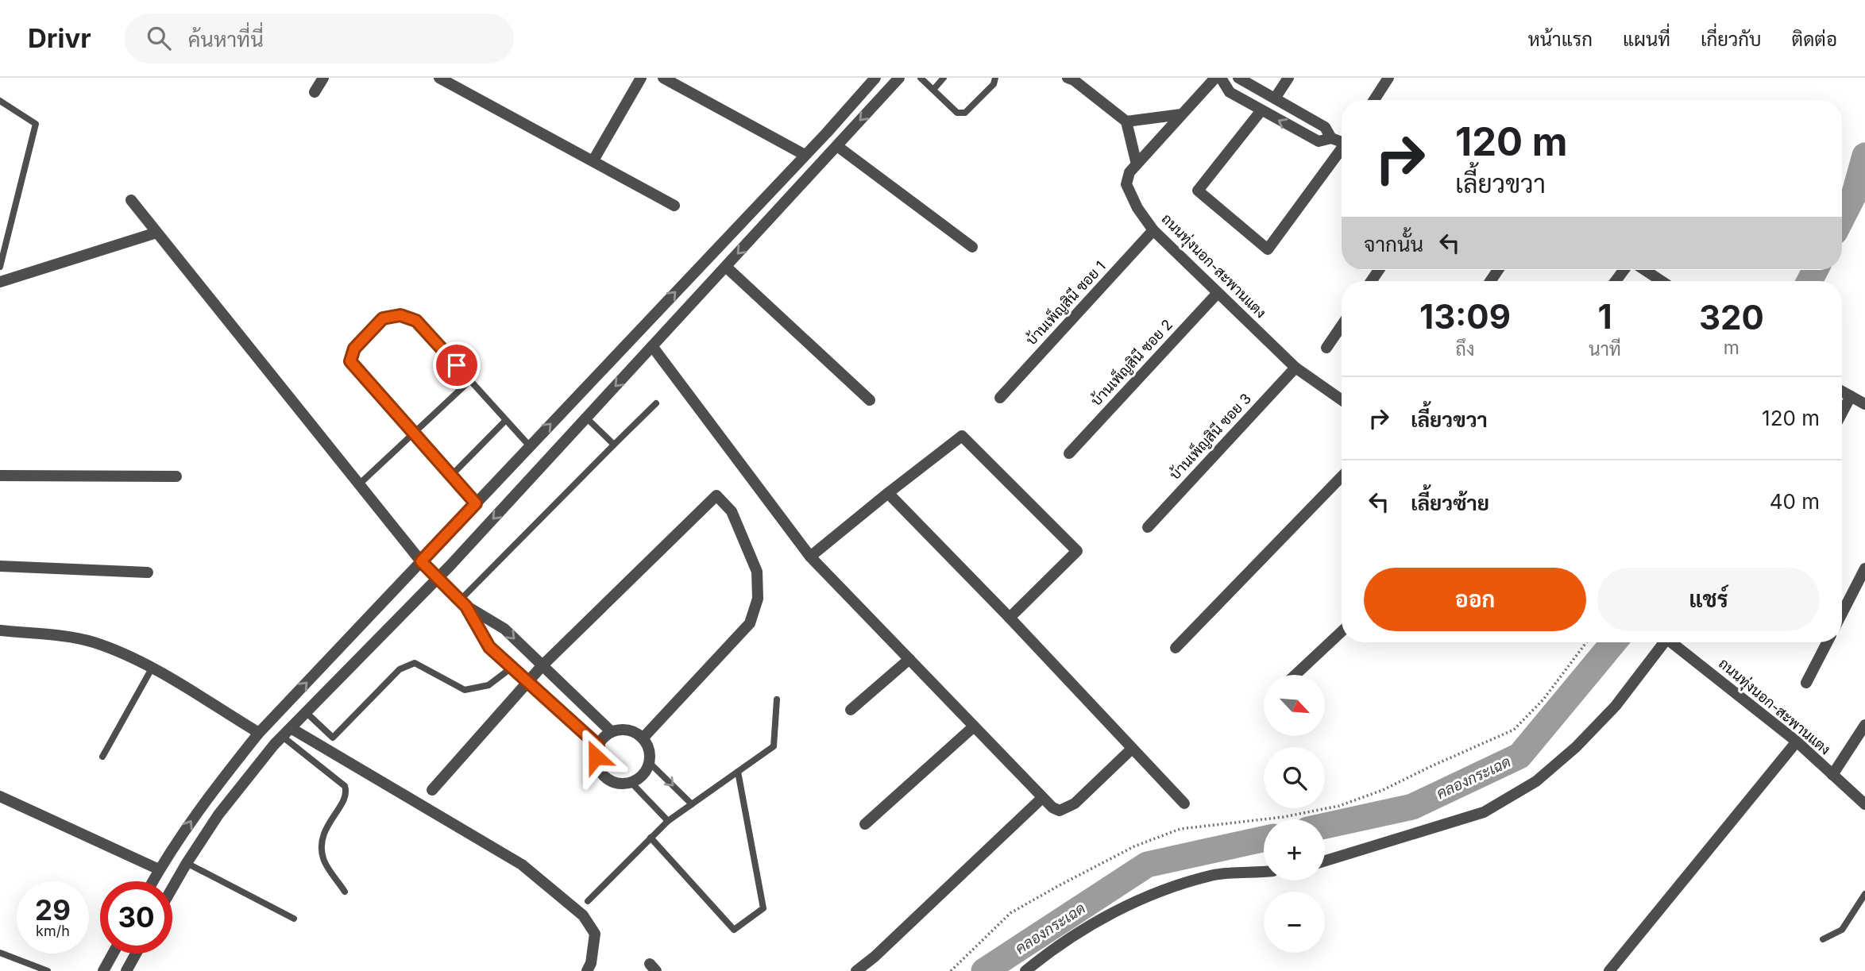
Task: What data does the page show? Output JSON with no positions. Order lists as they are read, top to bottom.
{
  "streets": {
    "street": [
      "ถนนทุ่งนอก-สะพานแตง",
      "บ้านเพ็ญสินี ซอย 1",
      "บ้านเพ็ญสินี ซอย 2",
      "บ้านเพ็ญสินี ซอย 3"
    ]
  },
  "crossings": [
    ["ถนนทุ่งนอก-สะพานแตง", "บ้านเพ็ญสินี ซอย 1"],
    ["ถนนทุ่งนอก-สะพานแตง", "บ้านเพ็ญสินี ซอย 2"],
    ["ถนนทุ่งนอก-สะพานแตง", "บ้านเพ็ญสินี ซอย 3"]
  ],
  "water": ["คลองกระเฉด"],
  "north": "bottom right",
  "page": {
    "header": "Drivr",
    "search": "ค้นหาที่นี่",
    "nav": [
      "หน้าแรก",
      "แผนที่",
      "เกี่ยวกับ",
      "ติดต่อ"
    ],
    "turn": ["120 m", "เลี้ยวขวา"],
    "then": "จากนั้น",
    "eta": [
      "13:09",
      "ถึง",
      "1",
      "นาที",
      "320",
      "m"
    ],
    "list": [
      {
        "name": "เลี้ยวขวา",
        "value": "120 m"
      },
      {
        "name": "เลี้ยวซ้าย",
        "value": "40 m"
      }
    ],
    "buttons": ["ออก", "แชร์"],
    "map_buttons": ["+", "−"],
    "speed": "29 km/h",
    "limit": "30"
  }
}
